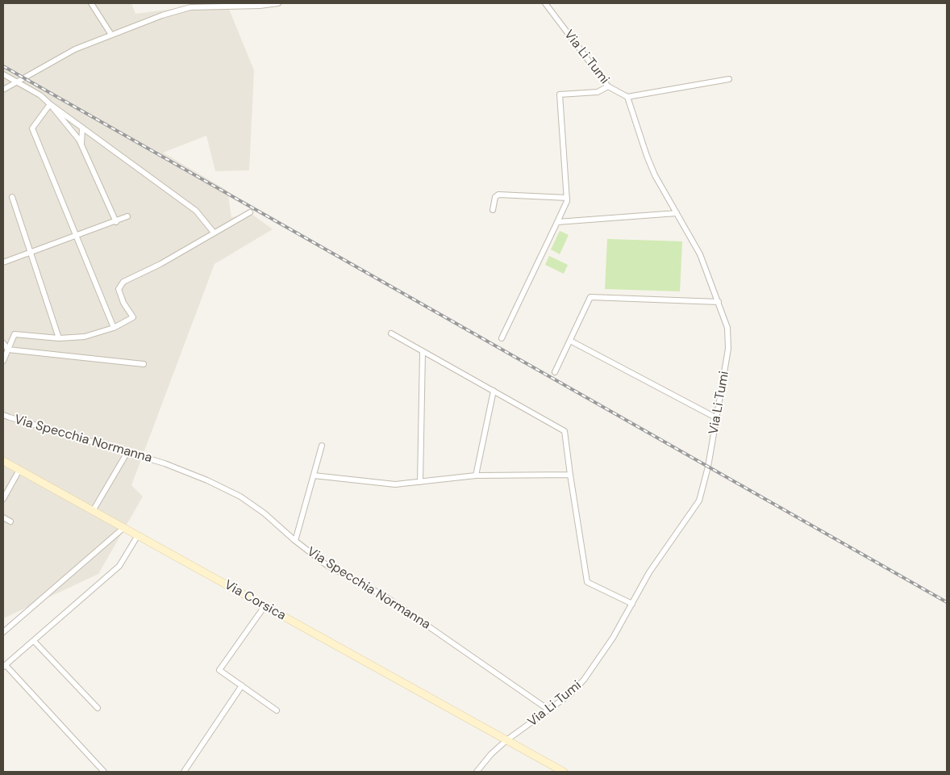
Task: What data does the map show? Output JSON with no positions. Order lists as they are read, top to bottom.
{
  "streets": {
    "main road": ["Via Corsica"],
    "street": ["Via Li Tumi", "Via Specchia Normanna"]
  },
  "crossings": [
    ["Via Li Tumi", "Via Specchia Normanna"],
    ["Via Li Tumi", "Via Corsica"]
  ]
}
